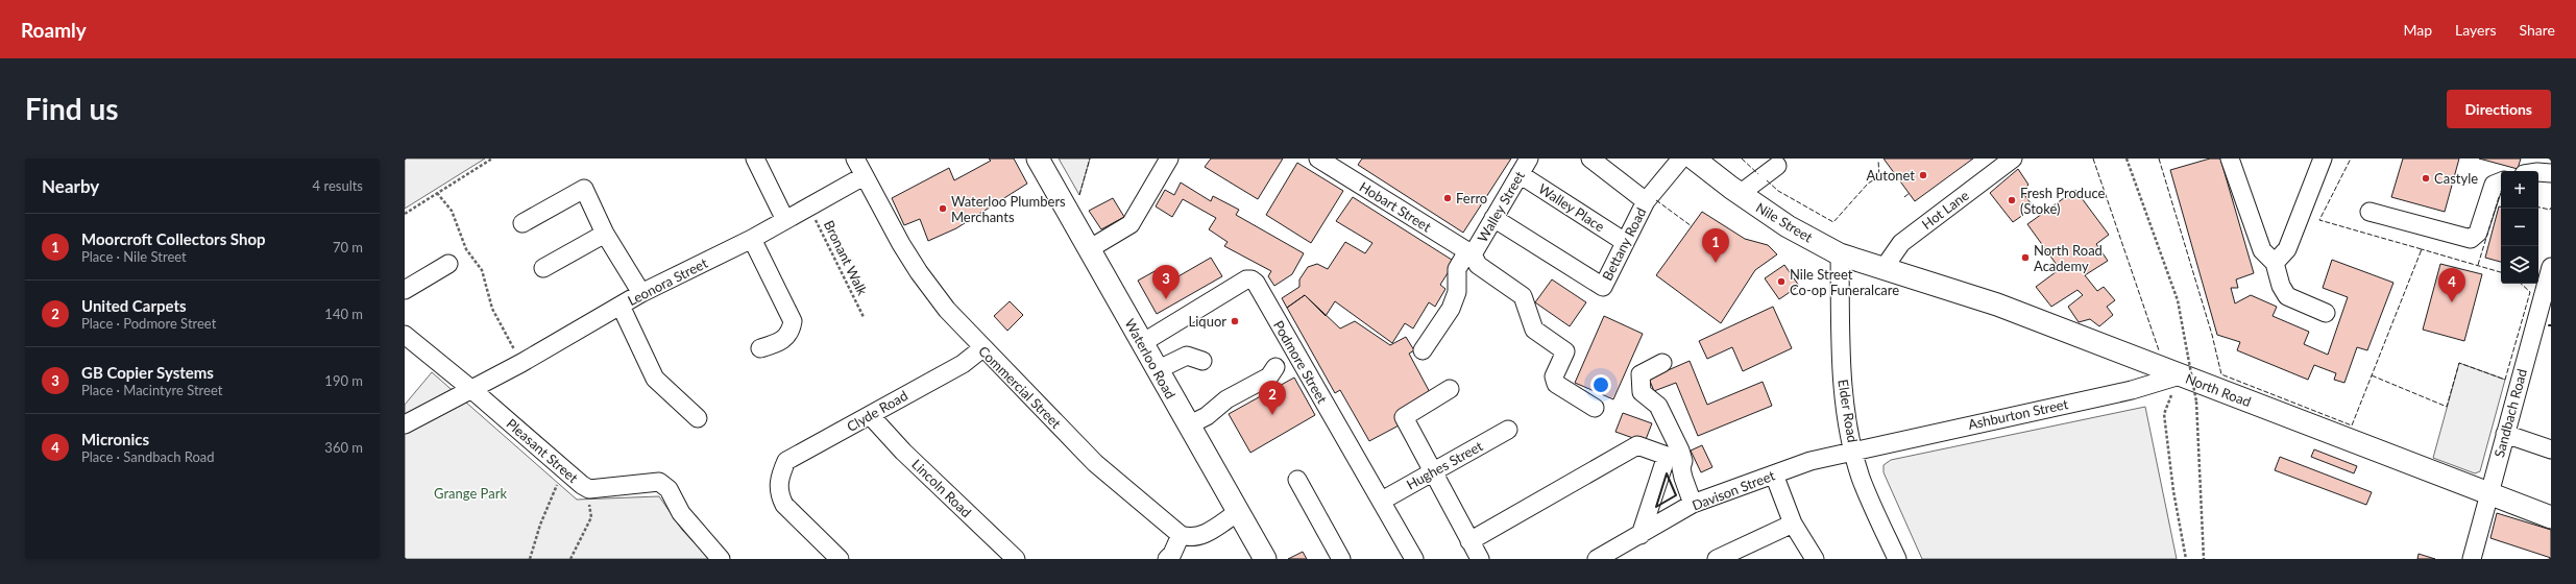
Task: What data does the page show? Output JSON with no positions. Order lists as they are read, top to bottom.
{
  "streets": {
    "main road": ["Nile Street", "Waterloo Road", "North Road"],
    "street": [
      "Hobart Street",
      "Walley Street",
      "Walley Place",
      "Hot Lane",
      "Bettany Road",
      "Leonora Street",
      "Podmore Street",
      "Commercial Street",
      "Clyde Road",
      "Elder Road",
      "Sandbach Road",
      "Ashburton Street",
      "Pleasant Street",
      "Hughes Street",
      "Lincoln Road",
      "Davison Street"
    ],
    "path": ["Bronant Walk"]
  },
  "crossings": [
    ["Hobart Street", "Walley Street"],
    ["Walley Street", "Walley Place"],
    ["Walley Street", "Bettany Road"],
    ["Walley Place", "Bettany Road"],
    ["Hot Lane", "Nile Street"],
    ["Hot Lane", "North Road"],
    ["Nile Street", "North Road"],
    ["Nile Street", "Elder Road"],
    ["Bronant Walk", "Leonora Street"],
    ["Leonora Street", "Commercial Street"],
    ["Leonora Street", "Pleasant Street"],
    ["Waterloo Road", "Podmore Street"],
    ["Podmore Street", "Hughes Street"],
    ["Commercial Street", "Clyde Road"],
    ["North Road", "Sandbach Road"],
    ["North Road", "Ashburton Street"],
    ["Clyde Road", "Lincoln Road"],
    ["Elder Road", "Ashburton Street"],
    ["Elder Road", "Davison Street"],
    ["Ashburton Street", "Davison Street"]
  ],
  "parks": ["Grange Park"],
  "places": [
    "Autonet",
    "Castyle",
    "Ferro",
    "Fresh Produce (Stoke)",
    "Waterloo Plumbers Merchants",
    "North Road Academy",
    "Nile Street Co-op Funeralcare",
    "Liquor"
  ],
  "page": {
    "header": "Roamly",
    "nav": ["Map", "Layers", "Share"],
    "buttons": "Directions",
    "title": "Find us",
    "heading": ["Nearby", "4 results"],
    "map_buttons": ["+", "−"],
    "list": [
      {
        "mark": "1",
        "name": "Moorcroft Collectors Shop",
        "note": "Place · Nile Street",
        "value": "70 m"
      },
      {
        "mark": "2",
        "name": "United Carpets",
        "note": "Place · Podmore Street",
        "value": "140 m"
      },
      {
        "mark": "3",
        "name": "GB Copier Systems",
        "note": "Place · Macintyre Street",
        "value": "190 m"
      },
      {
        "mark": "4",
        "name": "Micronics",
        "note": "Place · Sandbach Road",
        "value": "360 m"
      }
    ],
    "pins": [
      "1",
      "3",
      "4",
      "2"
    ]
  }
}
